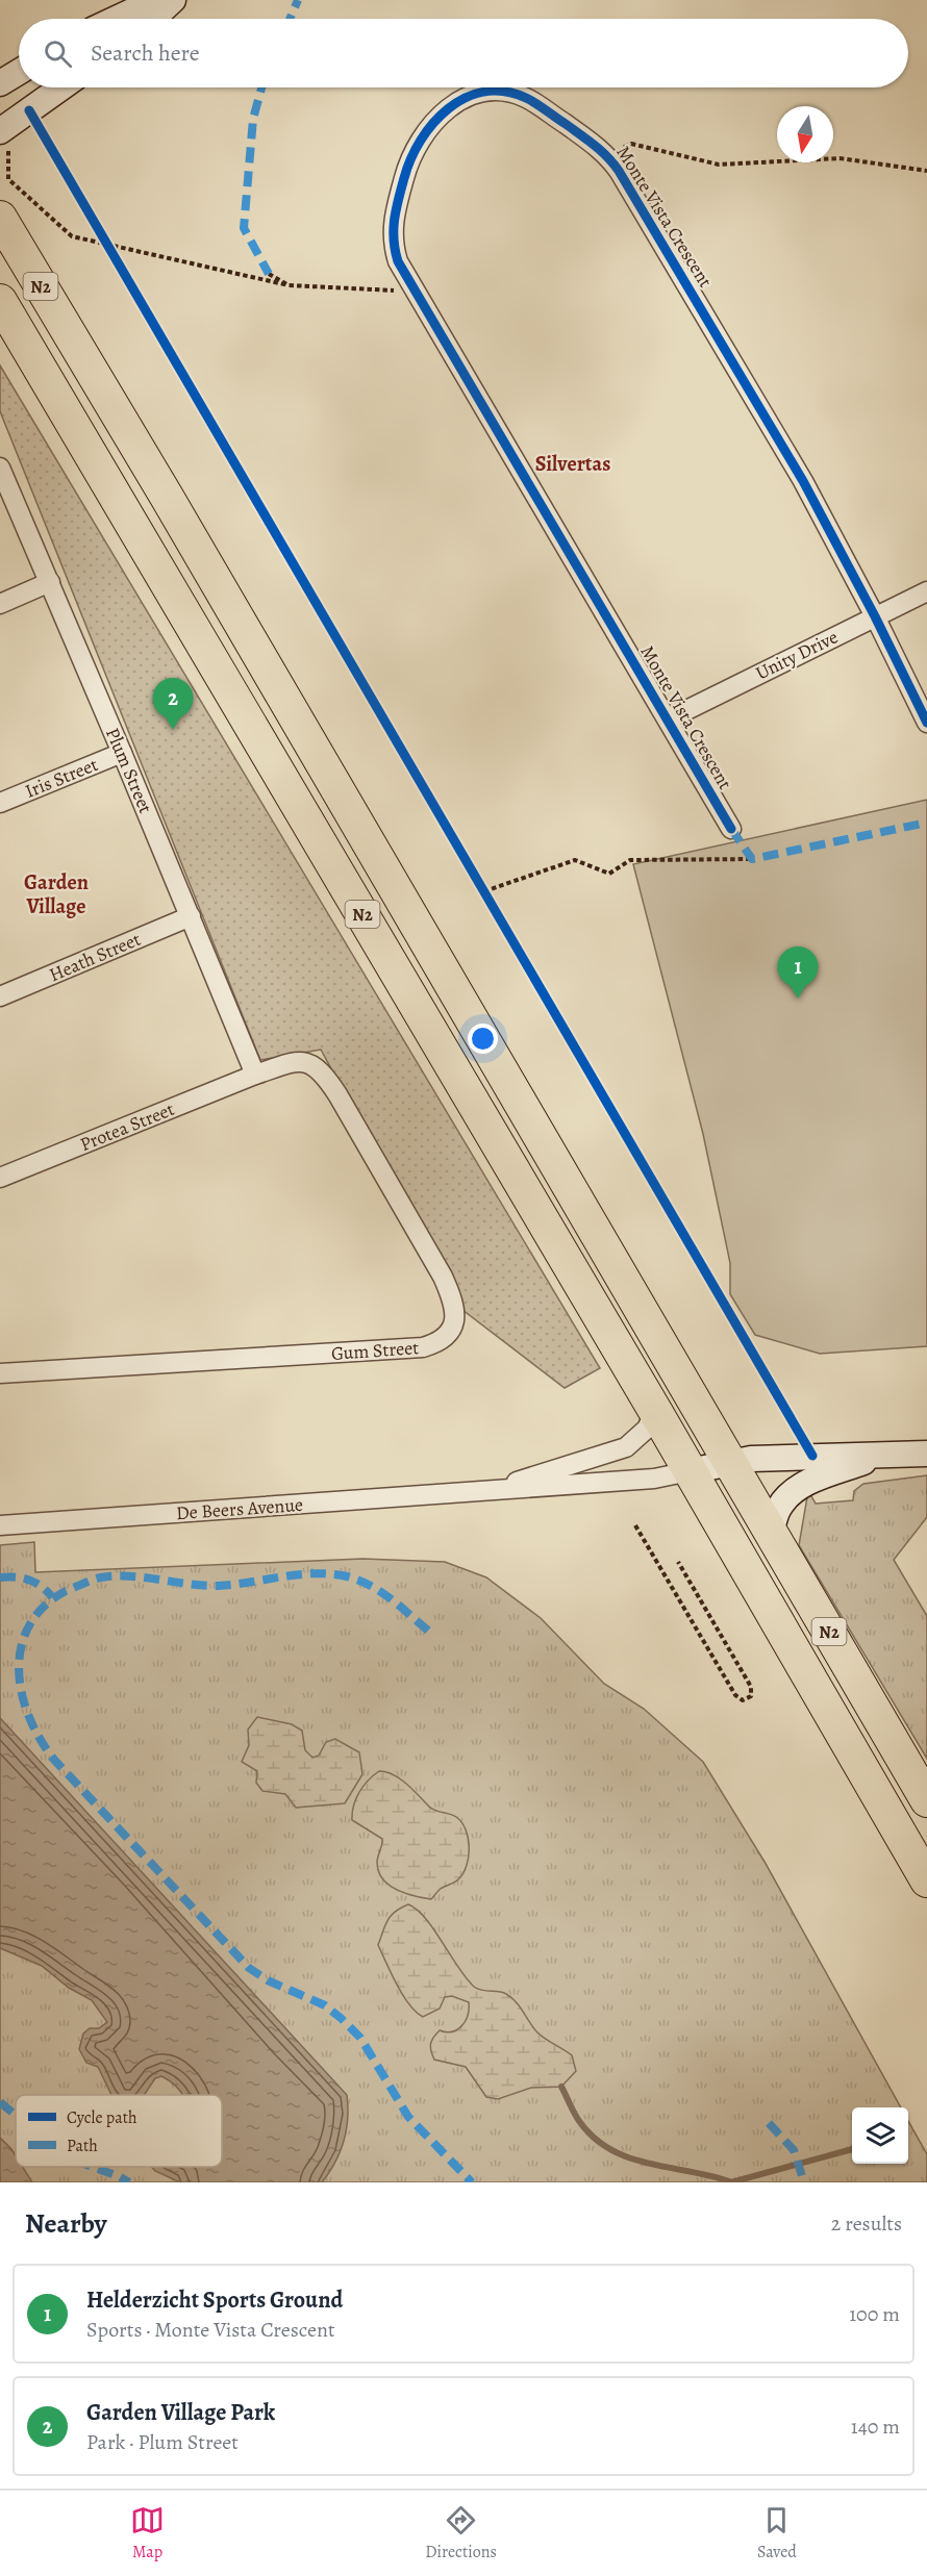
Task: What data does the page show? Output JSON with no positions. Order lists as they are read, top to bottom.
{
  "streets": {
    "highway": ["N2"],
    "street": [
      "Monte Vista Crescent",
      "Unity Drive",
      "Plum Street",
      "Iris Street",
      "Heath Street",
      "Protea Street",
      "Gum Street",
      "De Beers Avenue"
    ]
  },
  "crossings": [
    ["Monte Vista Crescent", "Unity Drive"],
    ["N2", "De Beers Avenue"],
    ["Plum Street", "Iris Street"],
    ["Plum Street", "Heath Street"],
    ["Plum Street", "Protea Street"],
    ["Plum Street", "Gum Street"],
    ["Protea Street", "Gum Street"]
  ],
  "districts": ["Silvertas", "Garden Village"],
  "legend": ["Cycle path", "Path"],
  "north": "bottom",
  "page": {
    "search": "Search here",
    "pins": ["2", "1"],
    "heading": ["Nearby", "2 results"],
    "list": [
      {
        "mark": "1",
        "name": "Helderzicht Sports Ground",
        "note": "Sports · Monte Vista Crescent",
        "value": "100 m"
      },
      {
        "mark": "2",
        "name": "Garden Village Park",
        "note": "Park · Plum Street",
        "value": "140 m"
      }
    ],
    "nav": ["Map", "Directions", "Saved"]
  }
}
